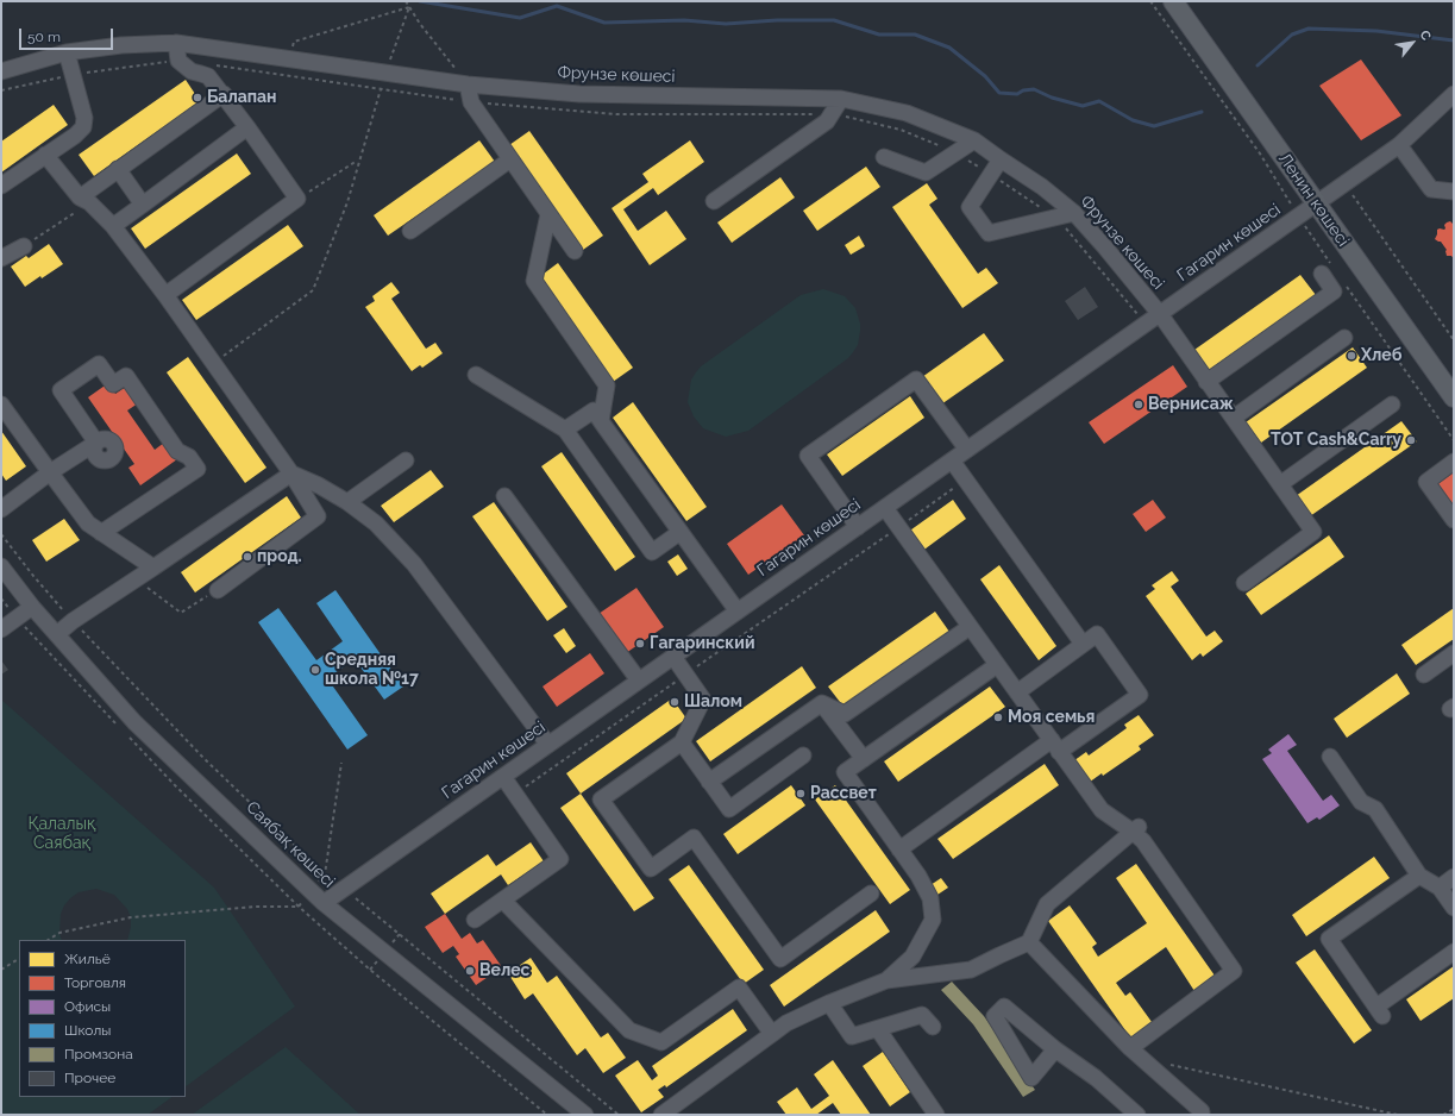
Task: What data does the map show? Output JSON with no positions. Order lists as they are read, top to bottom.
{
  "streets": {
    "main road": ["Ленин көшесі"],
    "street": ["Фрунзе көшесі", "Гагарин көшесі", "Саябақ көшесі"]
  },
  "crossings": [
    ["Фрунзе көшесі", "Гагарин көшесі"],
    ["Ленин көшесі", "Гагарин көшесі"],
    ["Гагарин көшесі", "Саябақ көшесі"]
  ],
  "parks": ["Қалалық Саябақ"],
  "places": [
    "Балапан",
    "Хлеб",
    "Вернисаж",
    "ТОТ Cash&Carry",
    "прод.",
    "Гагаринский",
    "Средняя школа №17",
    "Шалом",
    "Моя семья",
    "Рассвет",
    "Велес"
  ],
  "legend": [
    "Жильё",
    "Торговля",
    "Офисы",
    "Школы",
    "Промзона",
    "Прочее"
  ],
  "scale_bar": "50 m",
  "north": "top right"
}
